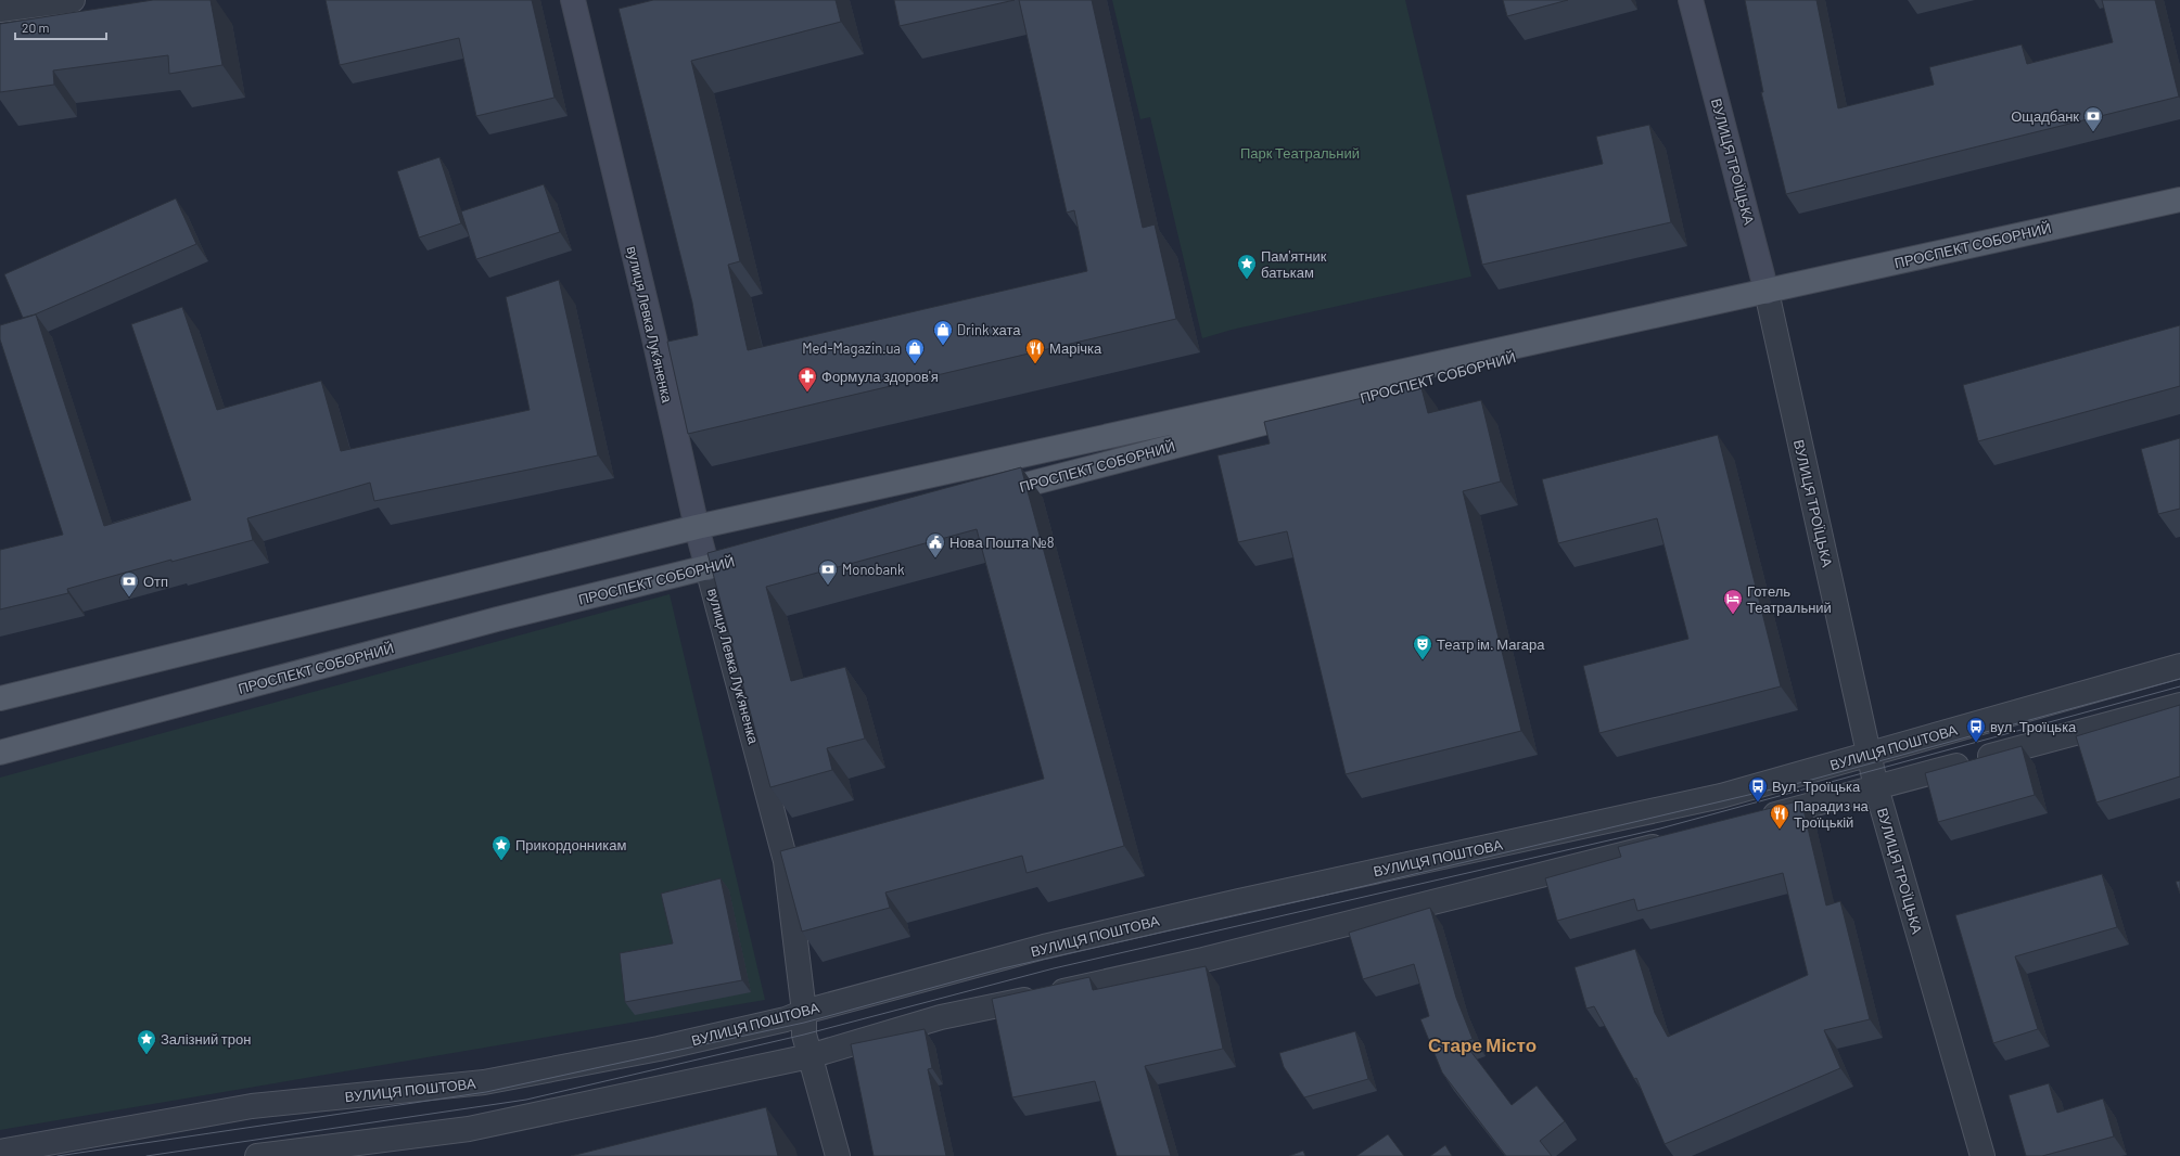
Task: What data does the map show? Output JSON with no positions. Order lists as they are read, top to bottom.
{
  "streets": {
    "main road": ["ПРОСПЕКТ СОБОРНИЙ"],
    "street": ["ВУЛИЦЯ ТРОЇЦЬКА", "вулиця Левка Лукʼяненка", "ВУЛИЦЯ ПОШТОВА"]
  },
  "crossings": [
    ["ВУЛИЦЯ ТРОЇЦЬКА", "ПРОСПЕКТ СОБОРНИЙ"],
    ["ВУЛИЦЯ ТРОЇЦЬКА", "ВУЛИЦЯ ПОШТОВА"],
    ["ПРОСПЕКТ СОБОРНИЙ", "вулиця Левка Лукʼяненка"],
    ["вулиця Левка Лукʼяненка", "ВУЛИЦЯ ПОШТОВА"]
  ],
  "districts": ["Старе Місто"],
  "parks": ["Парк Театральний"],
  "places": {
    "bank": ["Ощадбанк", "Monobank", "Отп"],
    "place": ["Пам'ятник батькам", "Прикордонникам", "Залізний трон"],
    "shop": ["Drink хата", "Med-Magazin.ua"],
    "restaurant": ["Марічка", "Парадиз на Троїцькій"],
    "pharmacy": ["Формула здоров'я"],
    "public building": ["Нова Пошта №8"],
    "hotel": ["Готель Театральний"],
    "theatre": ["Театр ім. Магара"],
    "bus stop": ["вул. Троїцька", "Вул. Троїцька"]
  },
  "scale_bar": "20 m"
}
